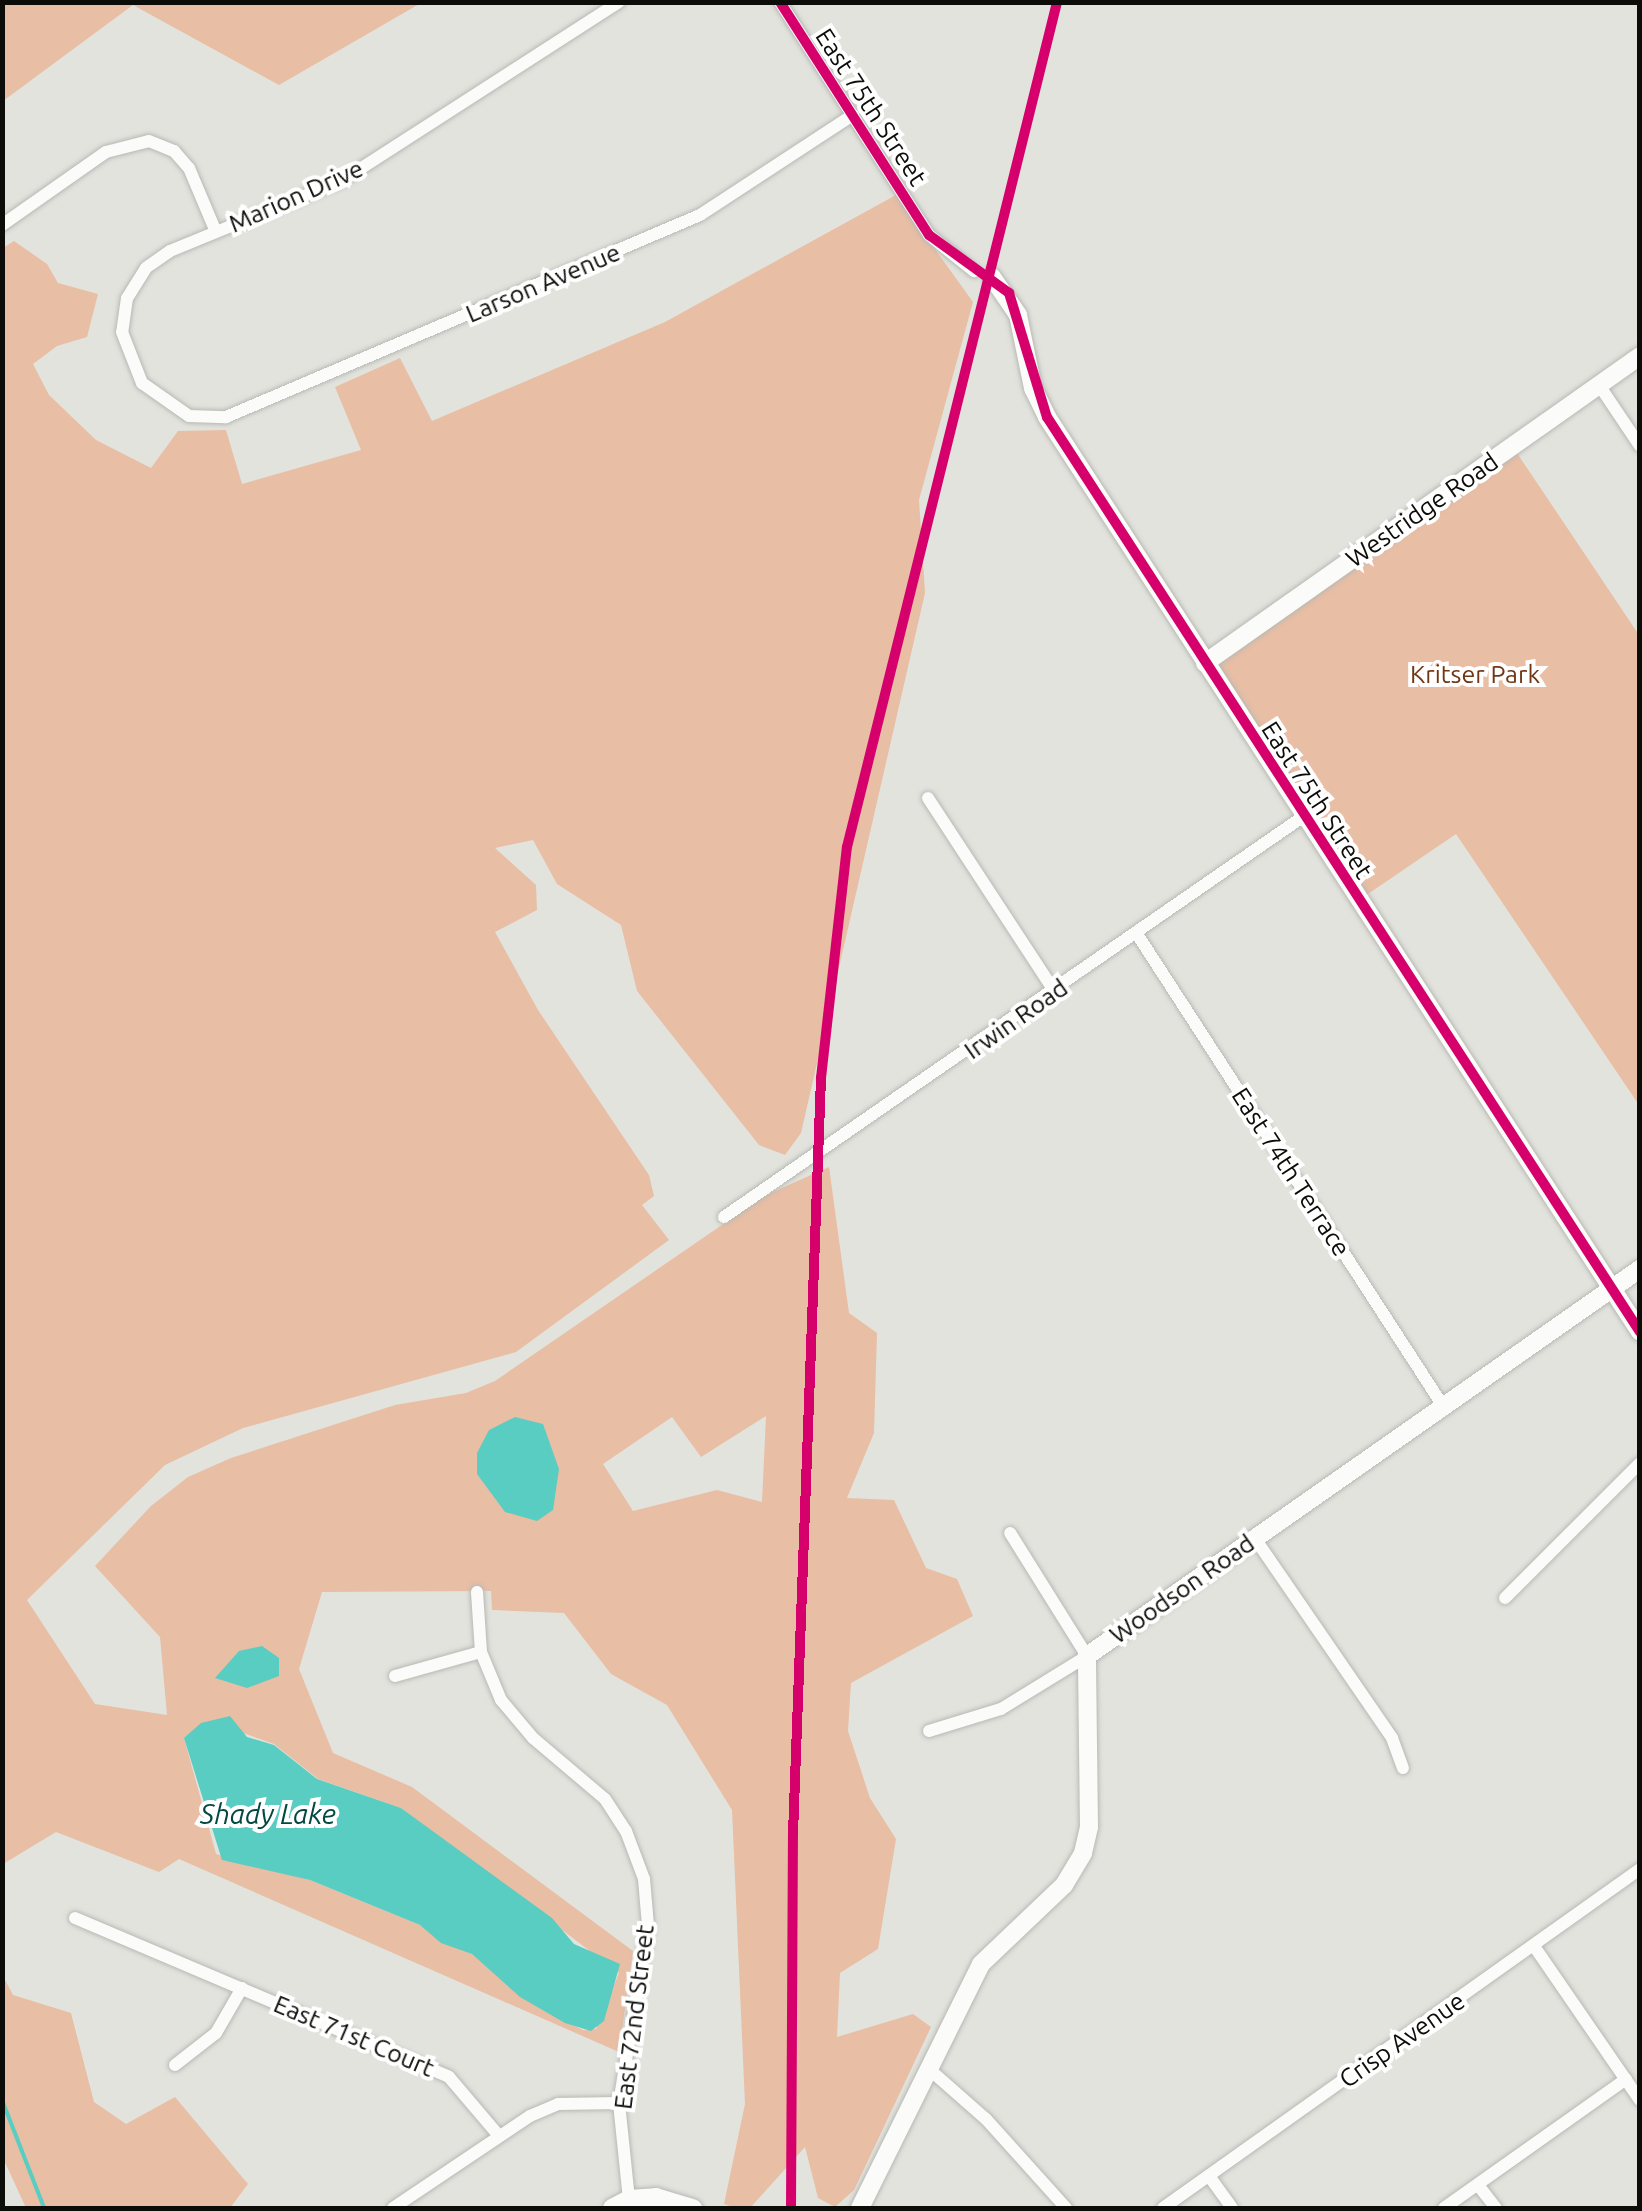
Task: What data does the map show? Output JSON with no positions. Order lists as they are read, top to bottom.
{
  "streets": {
    "street": [
      "East 75th Street",
      "Marion Drive",
      "Larson Avenue",
      "Westridge Road",
      "Irwin Road",
      "East 74th Terrace",
      "Woodson Road",
      "East 72nd Street",
      "East 71st Court",
      "Crisp Avenue"
    ]
  },
  "crossings": [
    ["East 75th Street", "Larson Avenue"],
    ["East 75th Street", "Westridge Road"],
    ["East 75th Street", "Irwin Road"],
    ["East 75th Street", "Woodson Road"],
    ["Marion Drive", "Larson Avenue"],
    ["Irwin Road", "East 74th Terrace"],
    ["East 74th Terrace", "Woodson Road"]
  ],
  "water": ["Shady Lake"],
  "parks": ["Kritser Park"]
}
